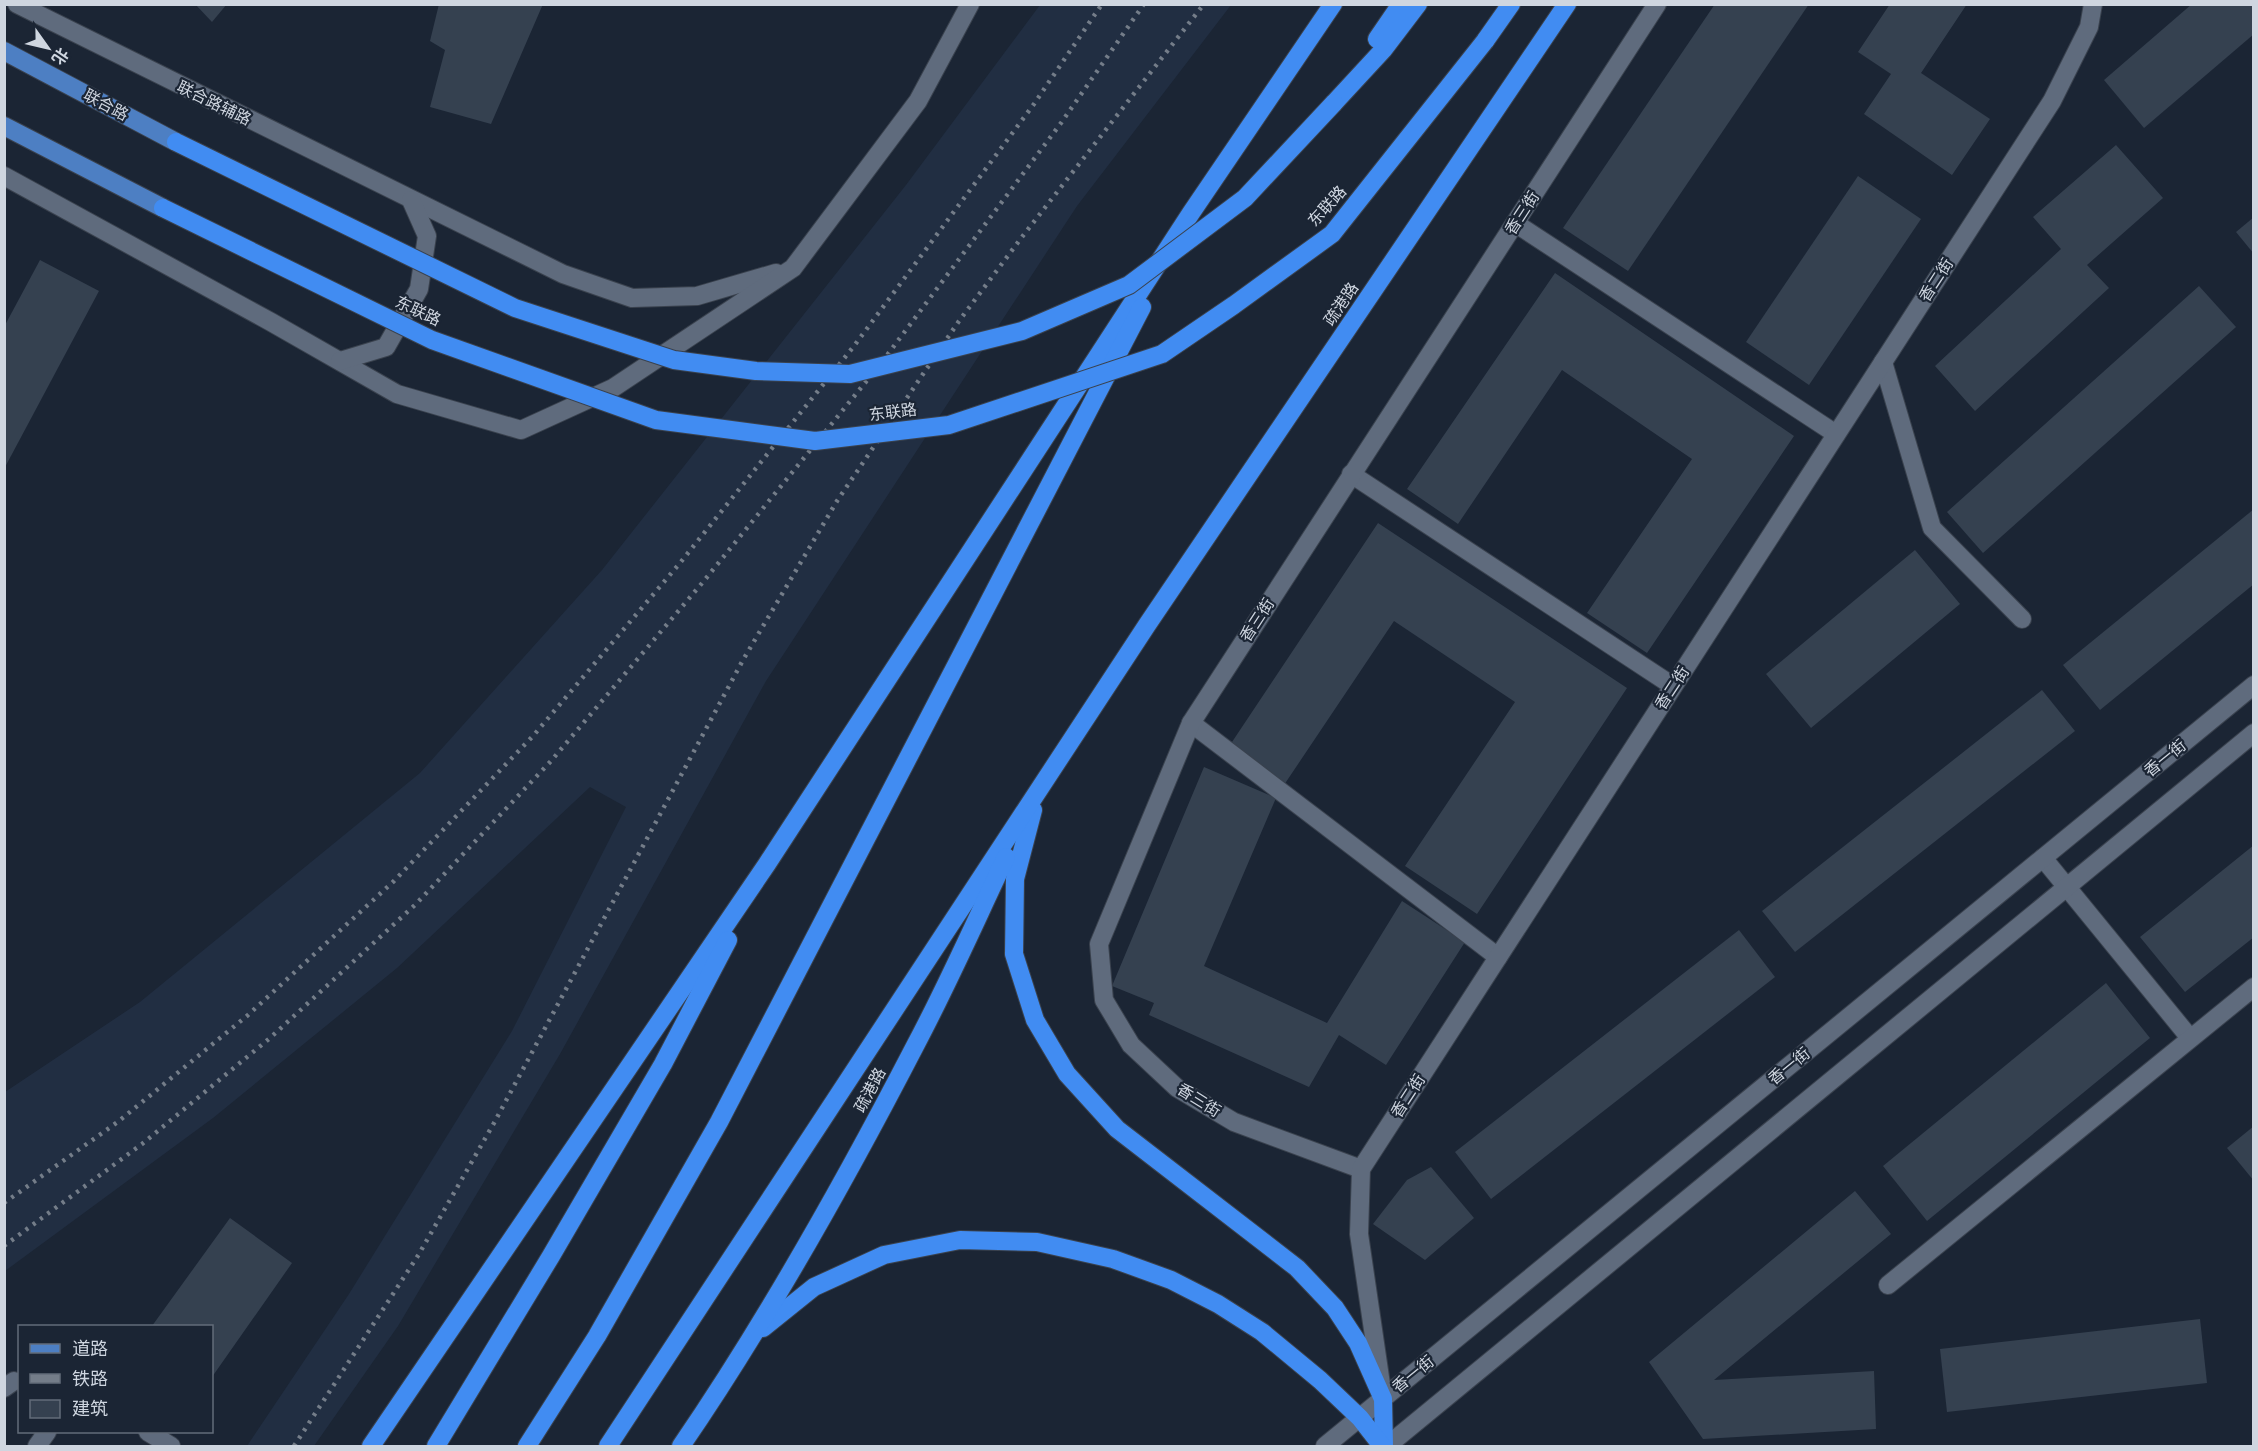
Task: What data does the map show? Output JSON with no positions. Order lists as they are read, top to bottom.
{
  "streets": {
    "highway": ["东联路", "疏港路"],
    "main road": ["联合路"],
    "street": [
      "联合路辅路",
      "香三街",
      "香二街",
      "香一街"
    ]
  },
  "crossings": [
    ["香三街", "香二街"]
  ],
  "legend": ["道路", "铁路", "建筑"],
  "north": "bottom right"
}
